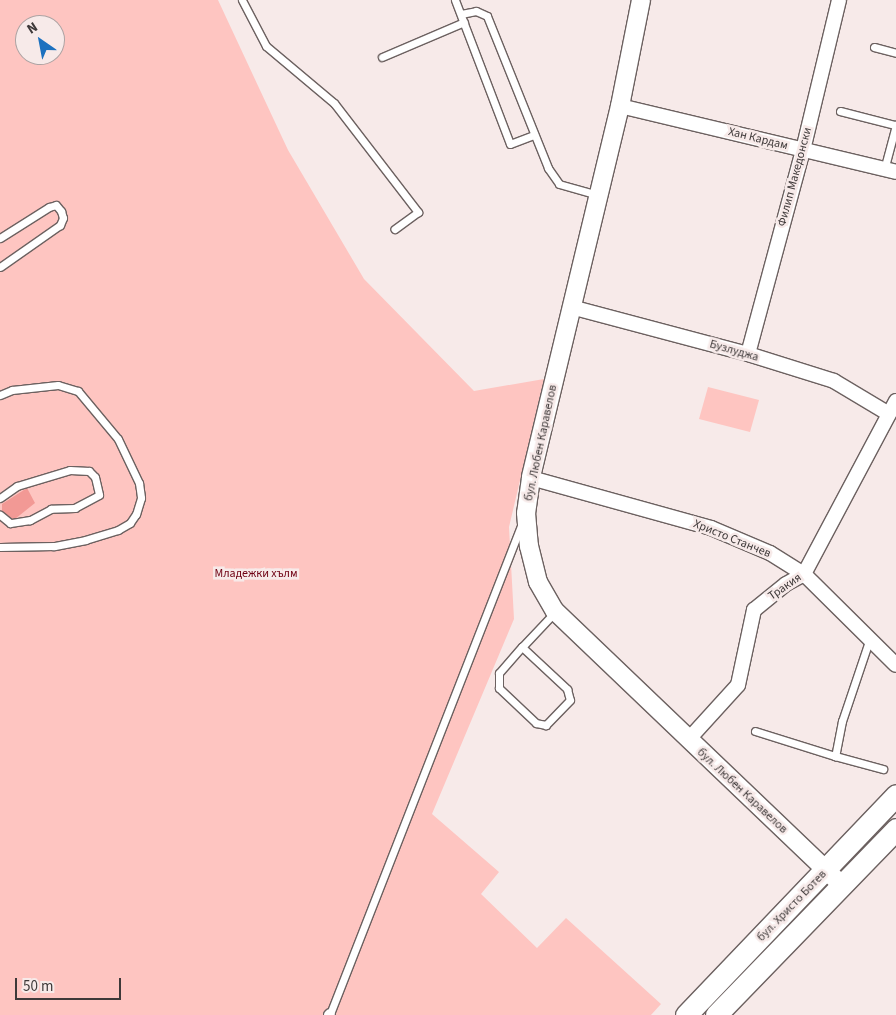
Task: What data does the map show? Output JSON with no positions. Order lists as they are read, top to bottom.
{
  "streets": {
    "main road": ["бул. Христо Ботев"],
    "street": [
      "Хан Кардам",
      "Филип Македонски",
      "Бузлуджа",
      "бул. Любен Каравелов",
      "Христо Станчев",
      "Тракия"
    ]
  },
  "crossings": [
    ["Хан Кардам", "Филип Македонски"],
    ["Хан Кардам", "бул. Любен Каравелов"],
    ["Филип Македонски", "Бузлуджа"],
    ["Бузлуджа", "бул. Любен Каравелов"],
    ["Бузлуджа", "Тракия"],
    ["бул. Любен Каравелов", "Христо Станчев"],
    ["бул. Любен Каравелов", "Тракия"],
    ["бул. Любен Каравелов", "бул. Христо Ботев"],
    ["Христо Станчев", "Тракия"]
  ],
  "parks": ["Младежки хълм"],
  "scale_bar": "50 m",
  "north": "top left"
}
